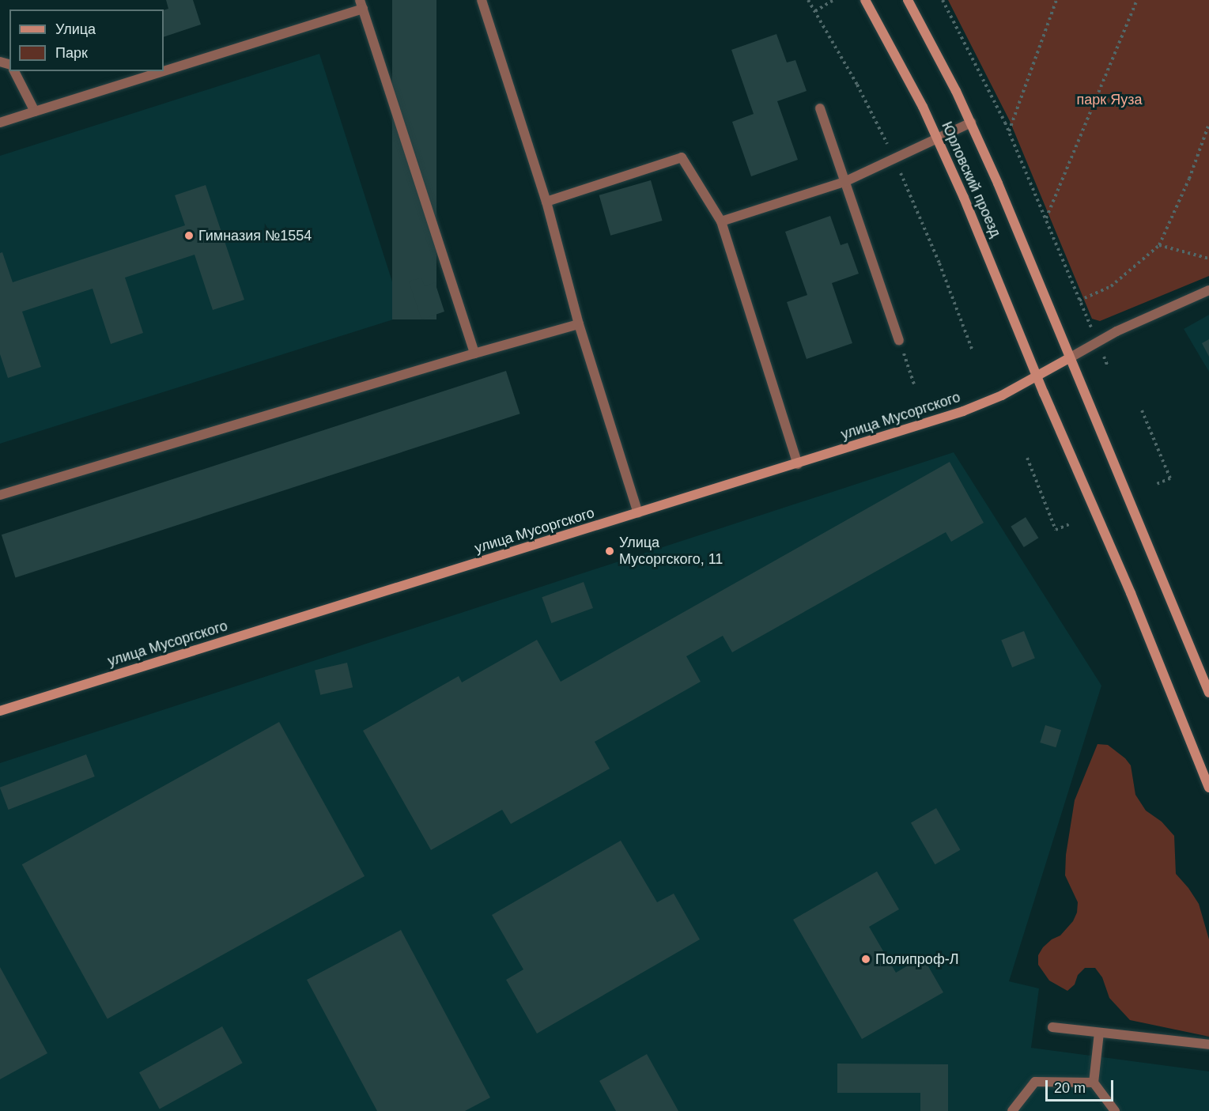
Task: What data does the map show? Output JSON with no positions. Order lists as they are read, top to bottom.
{
  "streets": {
    "main road": ["Юрловский проезд", "улица Мусоргского"]
  },
  "crossings": [
    ["Юрловский проезд", "улица Мусоргского"]
  ],
  "parks": ["парк Яуза"],
  "places": ["Гимназия №1554", "Улица Мусоргского, 11", "Полипроф-Л"],
  "legend": ["Улица", "Парк"],
  "scale_bar": "20 m"
}
